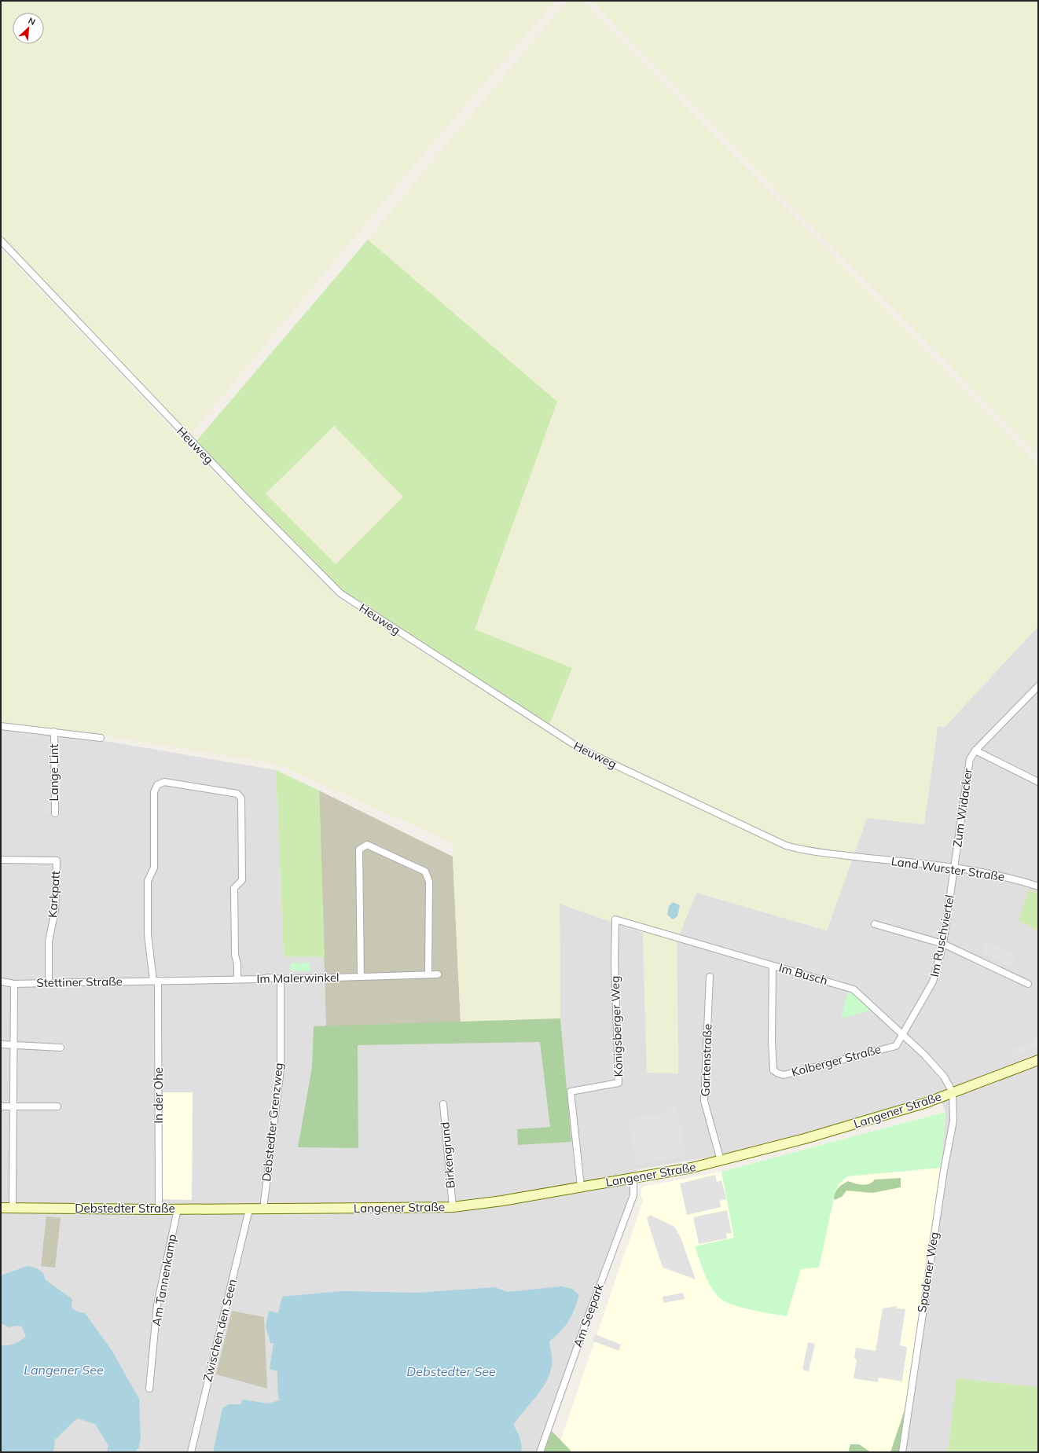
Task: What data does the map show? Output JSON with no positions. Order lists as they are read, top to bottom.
{
  "streets": {
    "main road": ["Langener Straße", "Debstedter Straße"],
    "street": [
      "Heuweg",
      "Lange Lint",
      "Zum Widacker",
      "Land Wurster Straße",
      "Karkpatt",
      "Im Ruschviertel",
      "Im Busch",
      "Im Malerwinkel",
      "Stettiner Straße",
      "Königsberger Weg",
      "Gartenstraße",
      "Kolberger Straße",
      "In der Ohe",
      "Debstedter Grenzweg",
      "Birkengrund",
      "Spadener Weg",
      "Am Tannenkamp",
      "Am Seepark",
      "Zwischen den Seen"
    ]
  },
  "crossings": [
    ["Heuweg", "Land Wurster Straße"],
    ["Zum Widacker", "Land Wurster Straße"],
    ["Zum Widacker", "Im Ruschviertel"],
    ["Land Wurster Straße", "Im Ruschviertel"],
    ["Karkpatt", "Stettiner Straße"],
    ["Im Ruschviertel", "Im Busch"],
    ["Im Ruschviertel", "Kolberger Straße"],
    ["Im Busch", "Königsberger Weg"],
    ["Im Busch", "Kolberger Straße"],
    ["Im Busch", "Langener Straße"],
    ["Im Busch", "Spadener Weg"],
    ["Im Malerwinkel", "Stettiner Straße"],
    ["Im Malerwinkel", "In der Ohe"],
    ["Im Malerwinkel", "Debstedter Grenzweg"],
    ["Stettiner Straße", "In der Ohe"],
    ["Königsberger Weg", "Langener Straße"],
    ["Gartenstraße", "Langener Straße"],
    ["In der Ohe", "Debstedter Straße"],
    ["Langener Straße", "Debstedter Grenzweg"],
    ["Langener Straße", "Birkengrund"],
    ["Langener Straße", "Debstedter Straße"],
    ["Langener Straße", "Spadener Weg"],
    ["Langener Straße", "Am Seepark"],
    ["Langener Straße", "Zwischen den Seen"],
    ["Debstedter Straße", "Am Tannenkamp"],
    ["Debstedter Straße", "Zwischen den Seen"]
  ],
  "water": ["Langener See", "Debstedter See"],
  "north": "top right"
}
